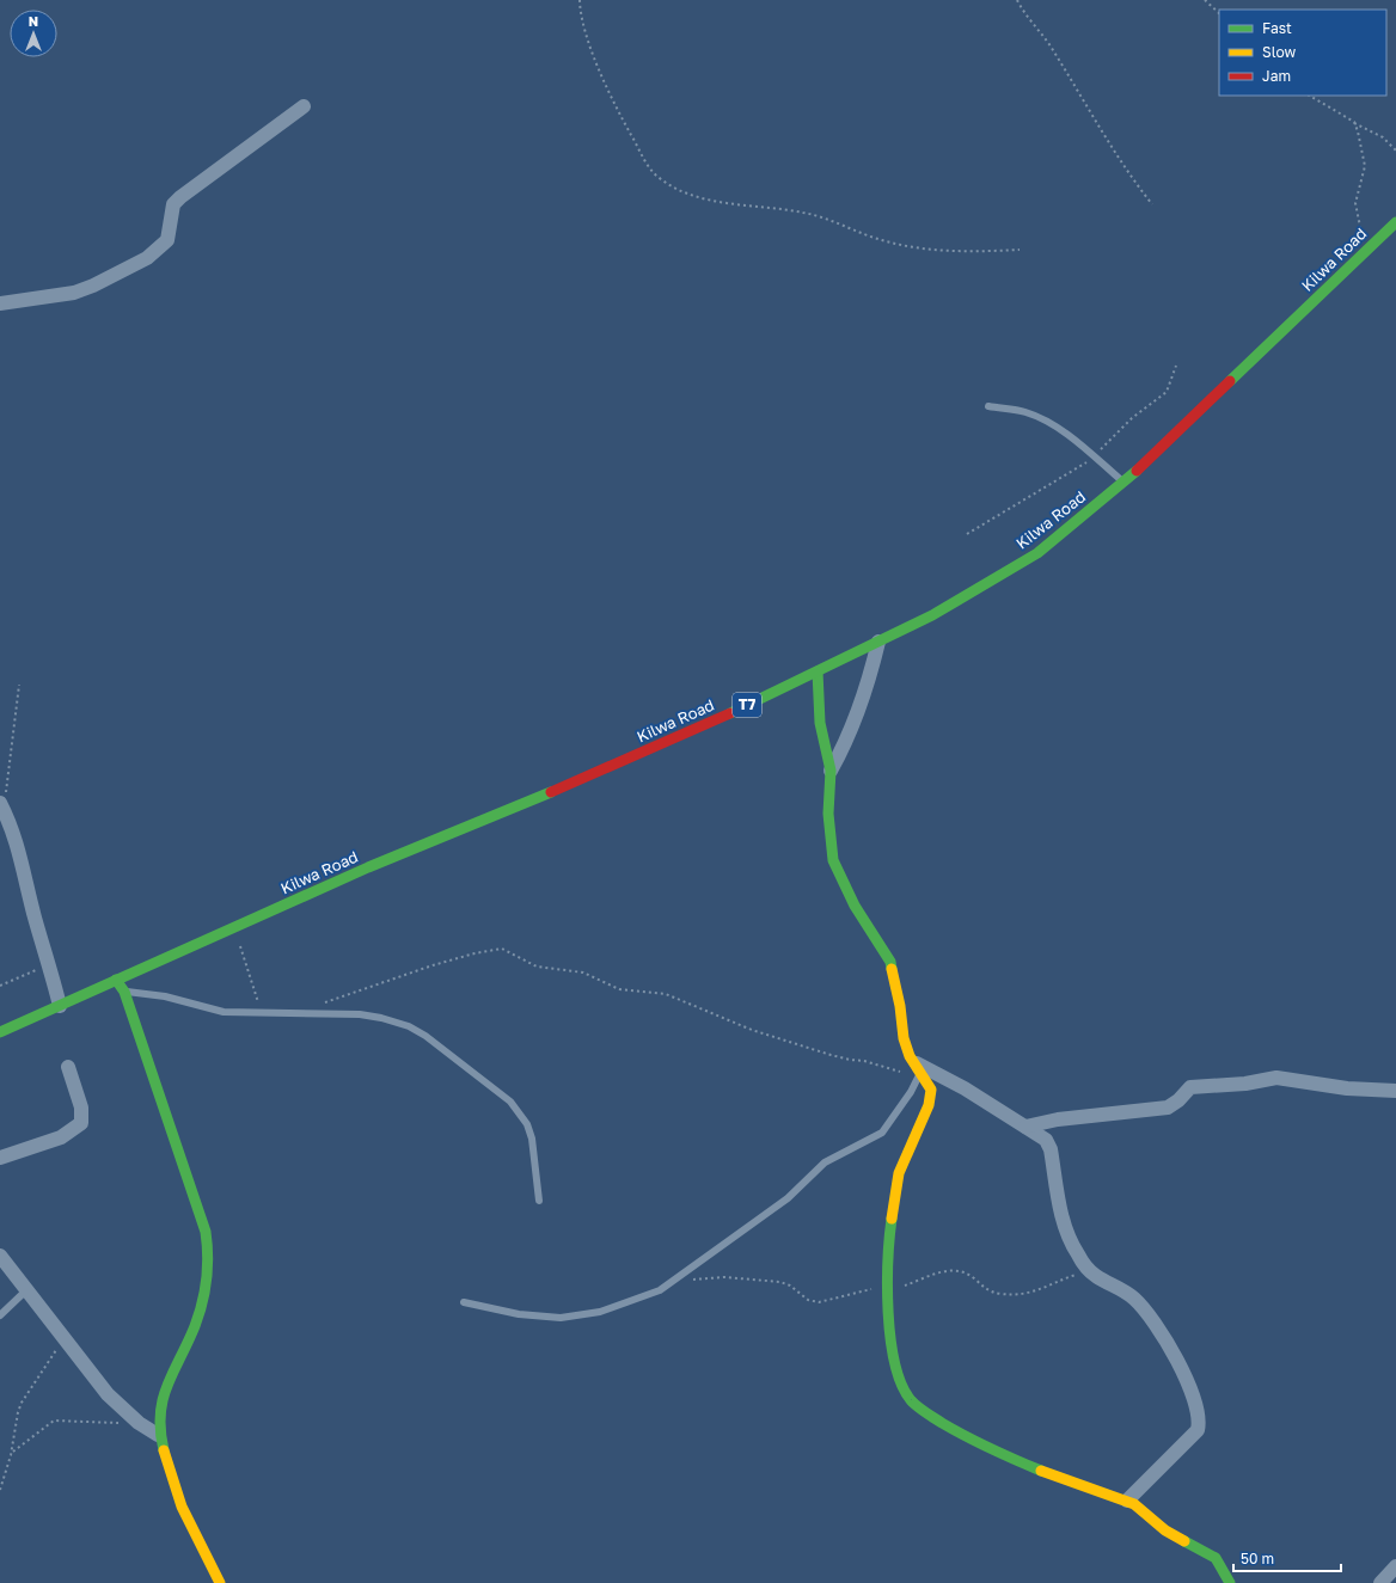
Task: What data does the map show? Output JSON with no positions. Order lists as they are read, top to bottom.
{
  "streets": {
    "main road": ["Kilwa Road", "T7"]
  },
  "legend": ["Fast", "Slow", "Jam"],
  "scale_bar": "50 m",
  "north": "top"
}
